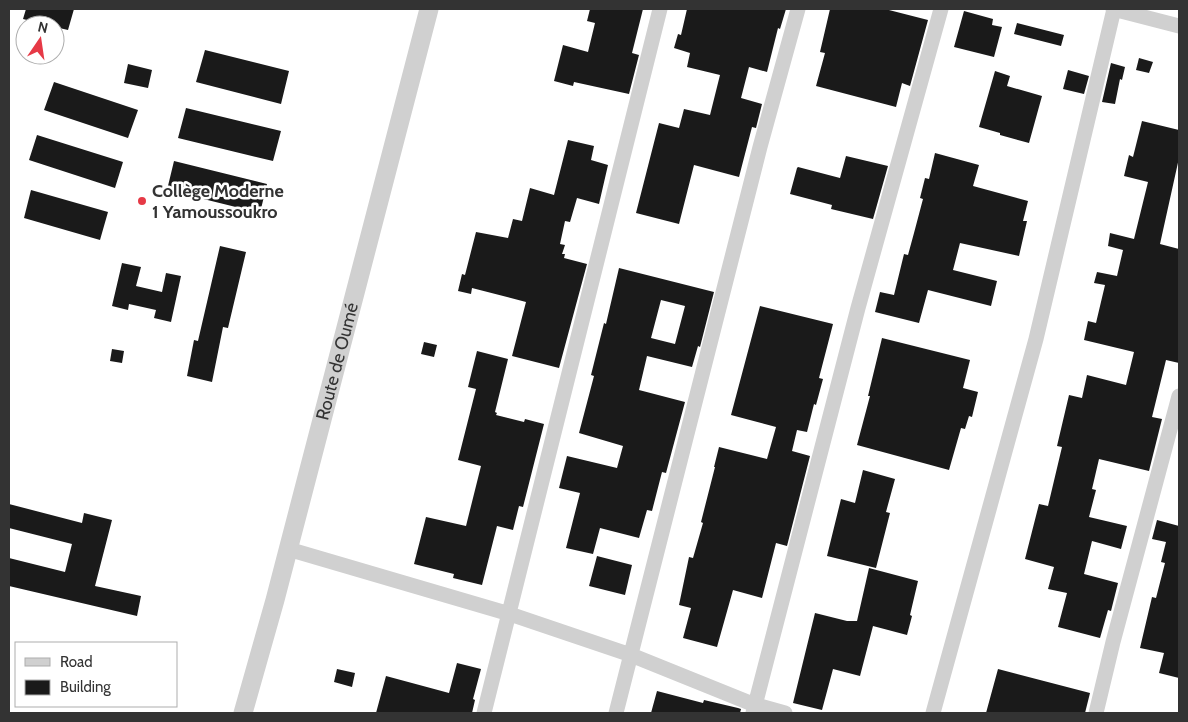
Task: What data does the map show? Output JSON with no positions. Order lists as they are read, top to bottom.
{
  "streets": {
    "street": ["Route de Oumé"]
  },
  "places": ["Collège Moderne 1 Yamoussoukro"],
  "legend": ["Road", "Building"],
  "north": "top"
}
